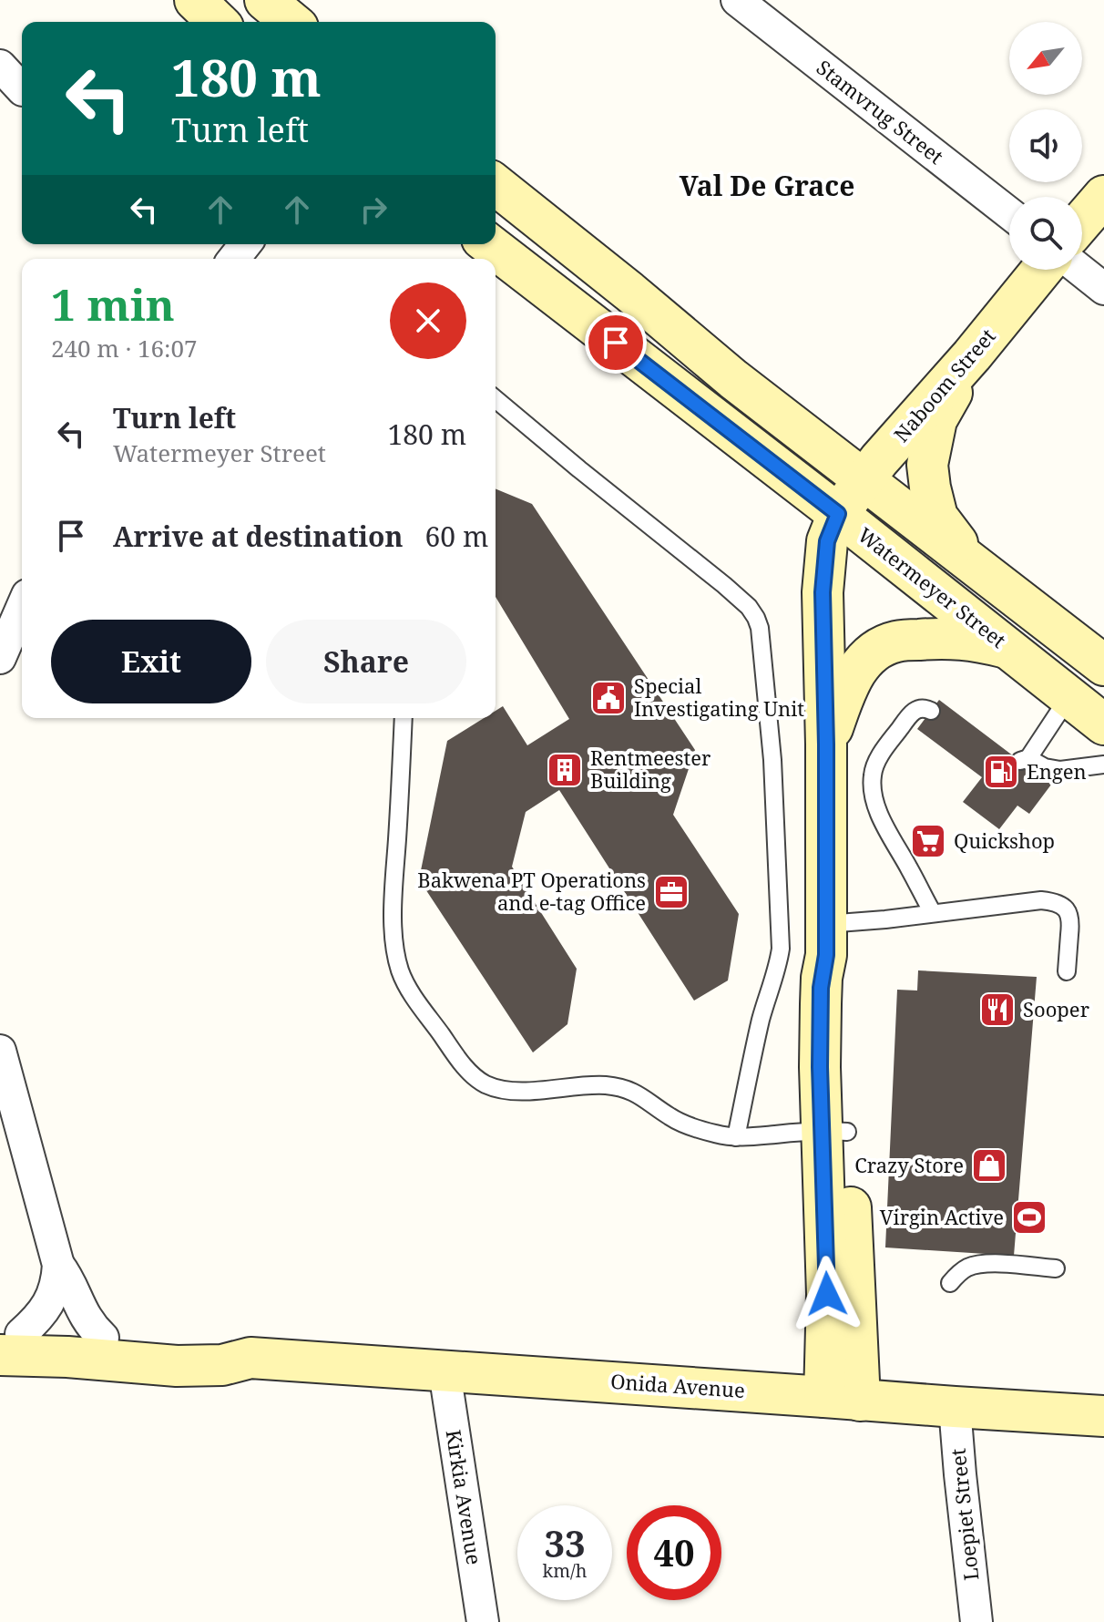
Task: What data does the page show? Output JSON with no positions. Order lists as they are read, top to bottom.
{
  "streets": {
    "street": [
      "Stamvrug Street",
      "Naboom Street",
      "Watermeyer Street",
      "Onida Avenue",
      "Kirkia Avenue",
      "Loepiet Street"
    ]
  },
  "crossings": [
    ["Naboom Street", "Watermeyer Street"],
    ["Onida Avenue", "Kirkia Avenue"],
    ["Onida Avenue", "Loepiet Street"]
  ],
  "districts": ["Val De Grace"],
  "places": {
    "public building": ["Special Investigating Unit"],
    "building": ["Rentmeester Building"],
    "fuel station": ["Engen"],
    "supermarket": ["Quickshop"],
    "office": ["Bakwena PT Operations and e-tag Office"],
    "restaurant": ["Sooper"],
    "shop": ["Crazy Store"],
    "sports": ["Virgin Active"]
  },
  "north": "bottom left",
  "page": {
    "turn": ["180 m", "Turn left"],
    "heading": ["1 min", "240 m · 16:07"],
    "list": [
      {
        "name": "Turn left",
        "note": "Watermeyer Street",
        "value": "180 m"
      },
      {
        "name": "Arrive at destination",
        "value": "60 m"
      }
    ],
    "buttons": ["Exit", "Share"],
    "speed": "33 km/h",
    "limit": "40"
  }
}
